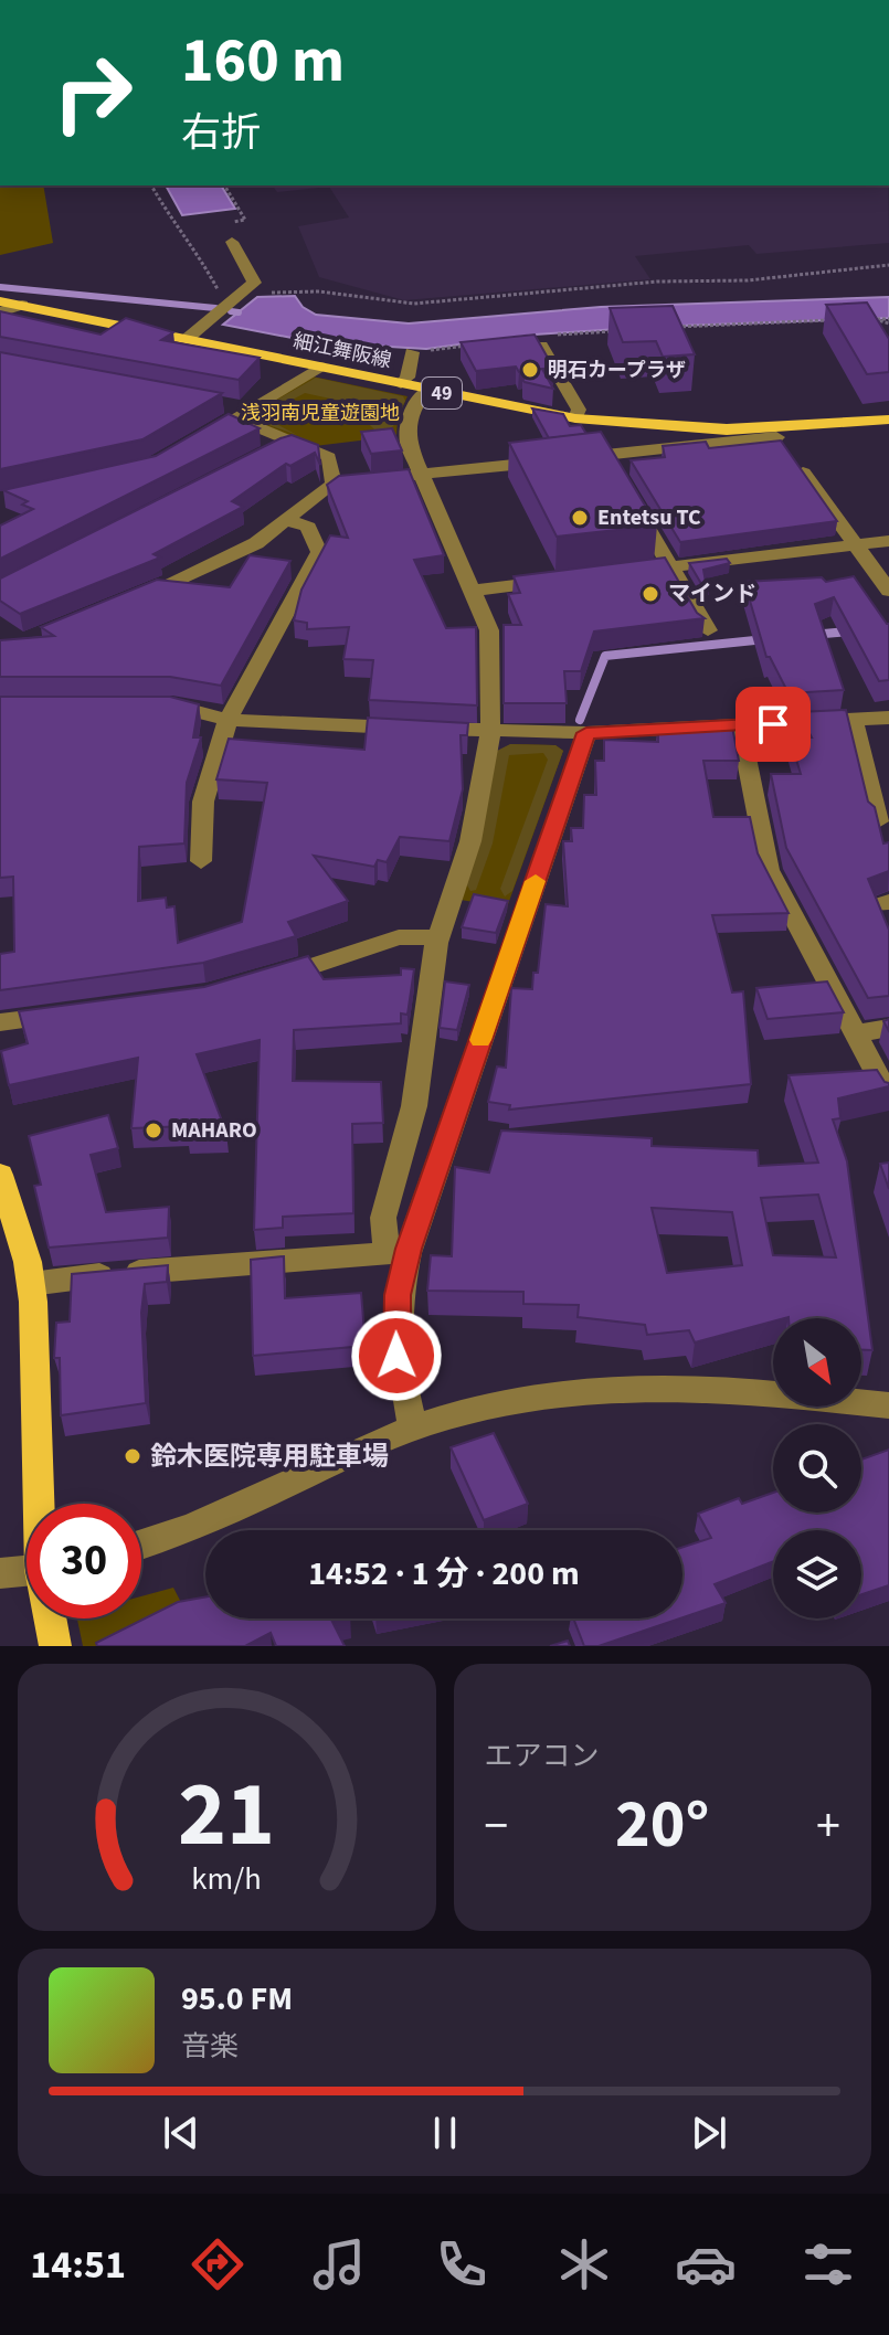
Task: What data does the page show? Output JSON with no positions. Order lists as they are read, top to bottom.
{
  "streets": {
    "main road": ["細江舞阪線", "49"]
  },
  "parks": ["浅羽南児童遊園地"],
  "places": [
    "明石カープラザ",
    "Entetsu TC",
    "マインド",
    "MAHARO",
    "鈴木医院専用駐車場"
  ],
  "north": "bottom right",
  "page": {
    "turn": ["160 m", "右折"],
    "limit": "30",
    "trip": "14:52 · 1 分 · 200 m",
    "tile": "エアコン",
    "heat": ["−", "20°", "+"],
    "song": ["95.0 FM", "音楽"],
    "tabs": "14:51",
    "gauge": ["21", "km/h"]
  }
}
